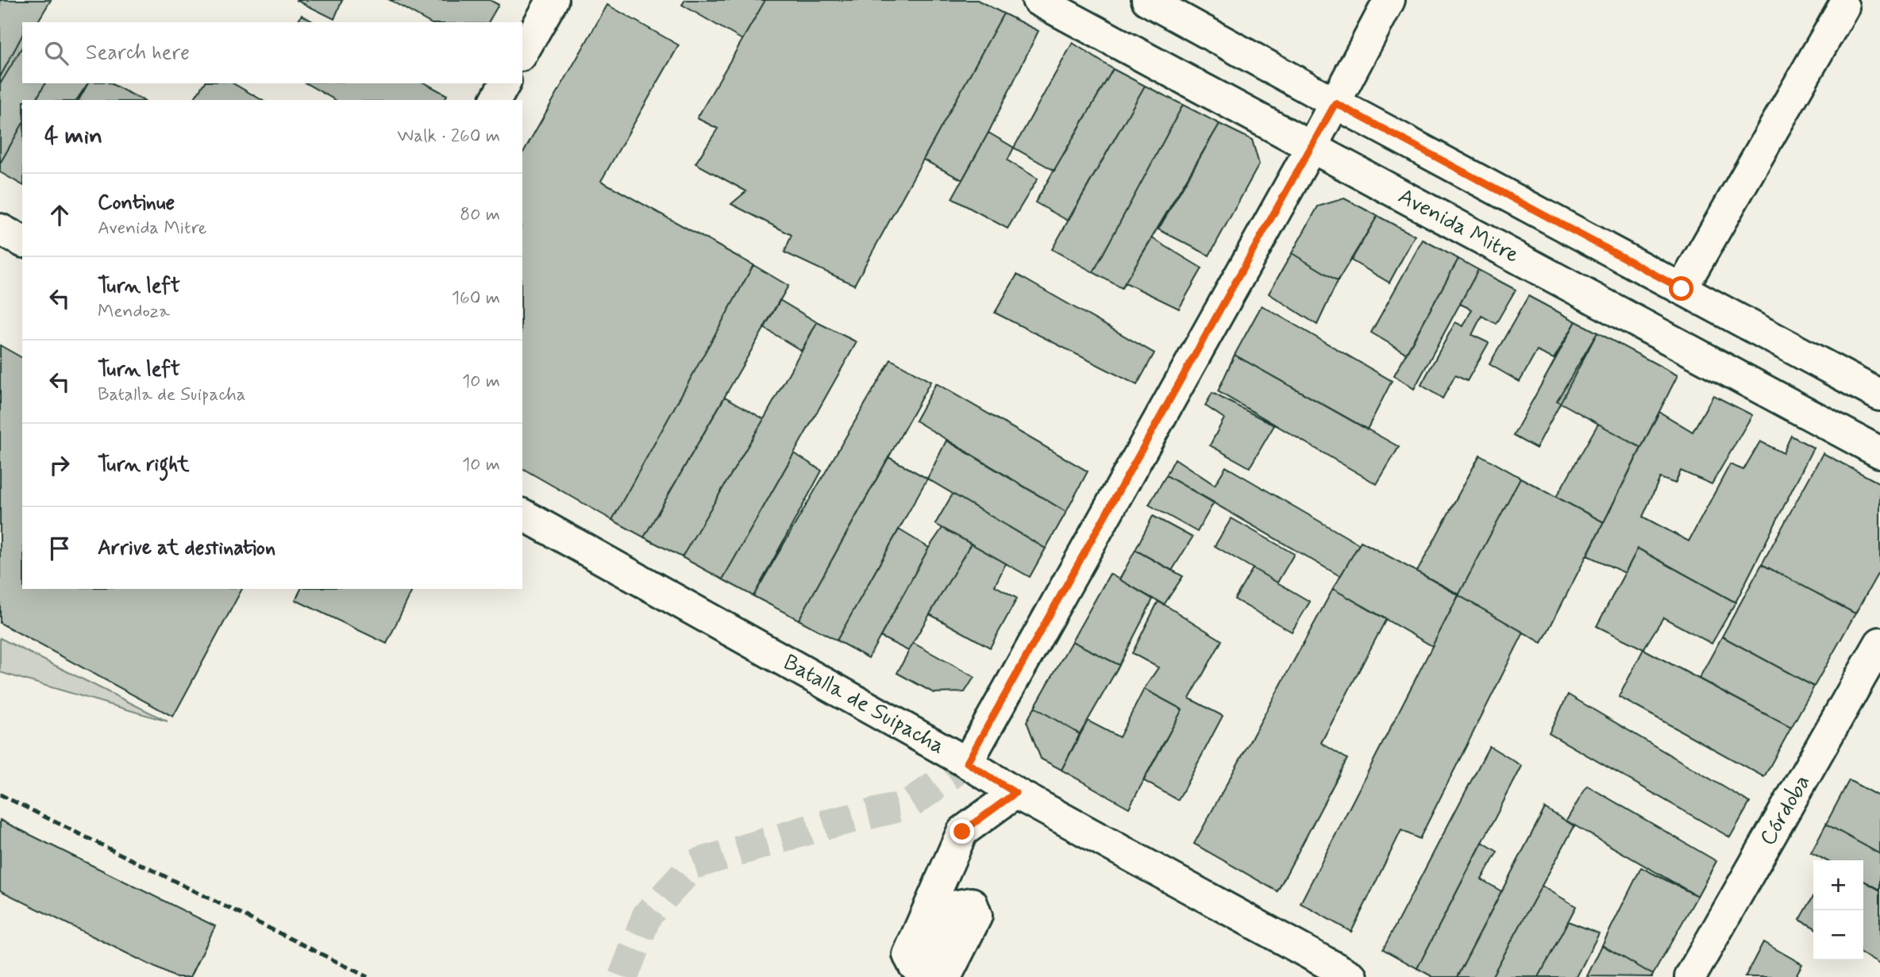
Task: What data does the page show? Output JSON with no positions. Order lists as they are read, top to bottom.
{
  "streets": {
    "street": ["Avenida Mitre", "Batalla de Suipacha", "Córdoba"]
  },
  "page": {
    "search": "Search here",
    "heading": ["4 min", "Walk · 260 m"],
    "list": [
      ["Continue", "Avenida Mitre", "80 m"],
      ["Turn left", "Mendoza", "160 m"],
      ["Turn left", "Batalla de Suipacha", "10 m"],
      ["Turn right", "10 m"],
      "Arrive at destination"
    ],
    "map_buttons": ["+", "−"]
  }
}
